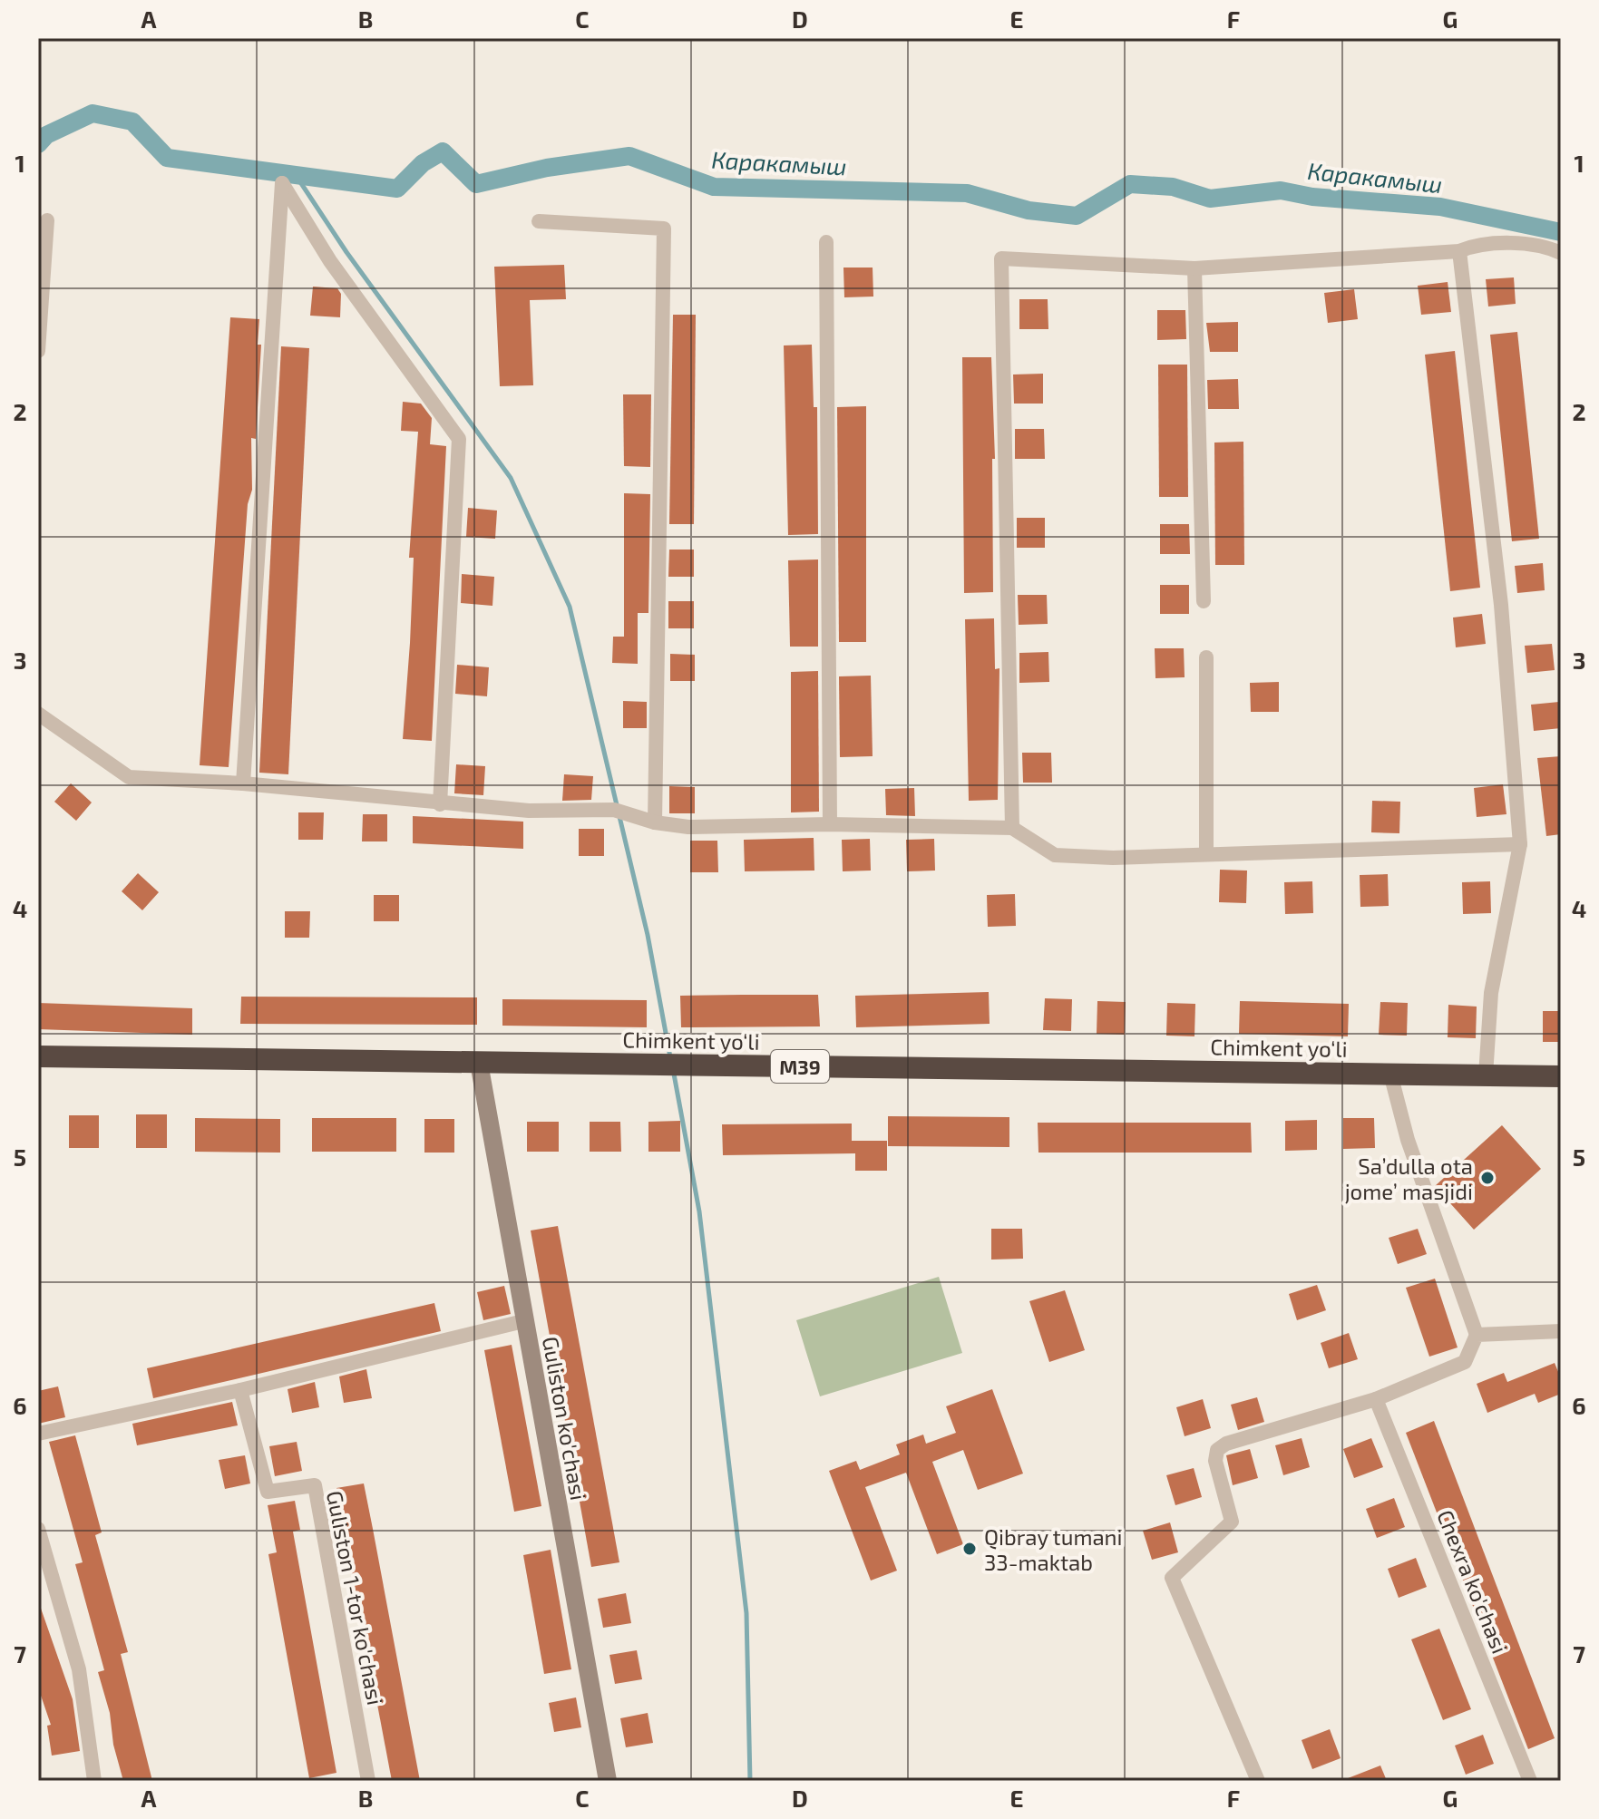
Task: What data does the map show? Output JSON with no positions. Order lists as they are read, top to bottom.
{
  "streets": {
    "highway": ["Chimkent yo‘li", "M39"],
    "main road": ["Guliston ko'chasi"],
    "street": ["Chexra ko'chasi", "Guliston 1-tor ko'chasi"]
  },
  "crossings": [
    ["Chimkent yo‘li", "Guliston ko'chasi"]
  ],
  "water": ["Каракамыш"],
  "places": ["Sa’dulla ota jome’ masjidi", "Qibray tumani 33-maktab"],
  "grid": {
    "columns": [
      "A",
      "B",
      "C",
      "D",
      "E",
      "F",
      "G"
    ],
    "rows": [
      "1",
      "2",
      "3",
      "4",
      "5",
      "6",
      "7"
    ]
  }
}
